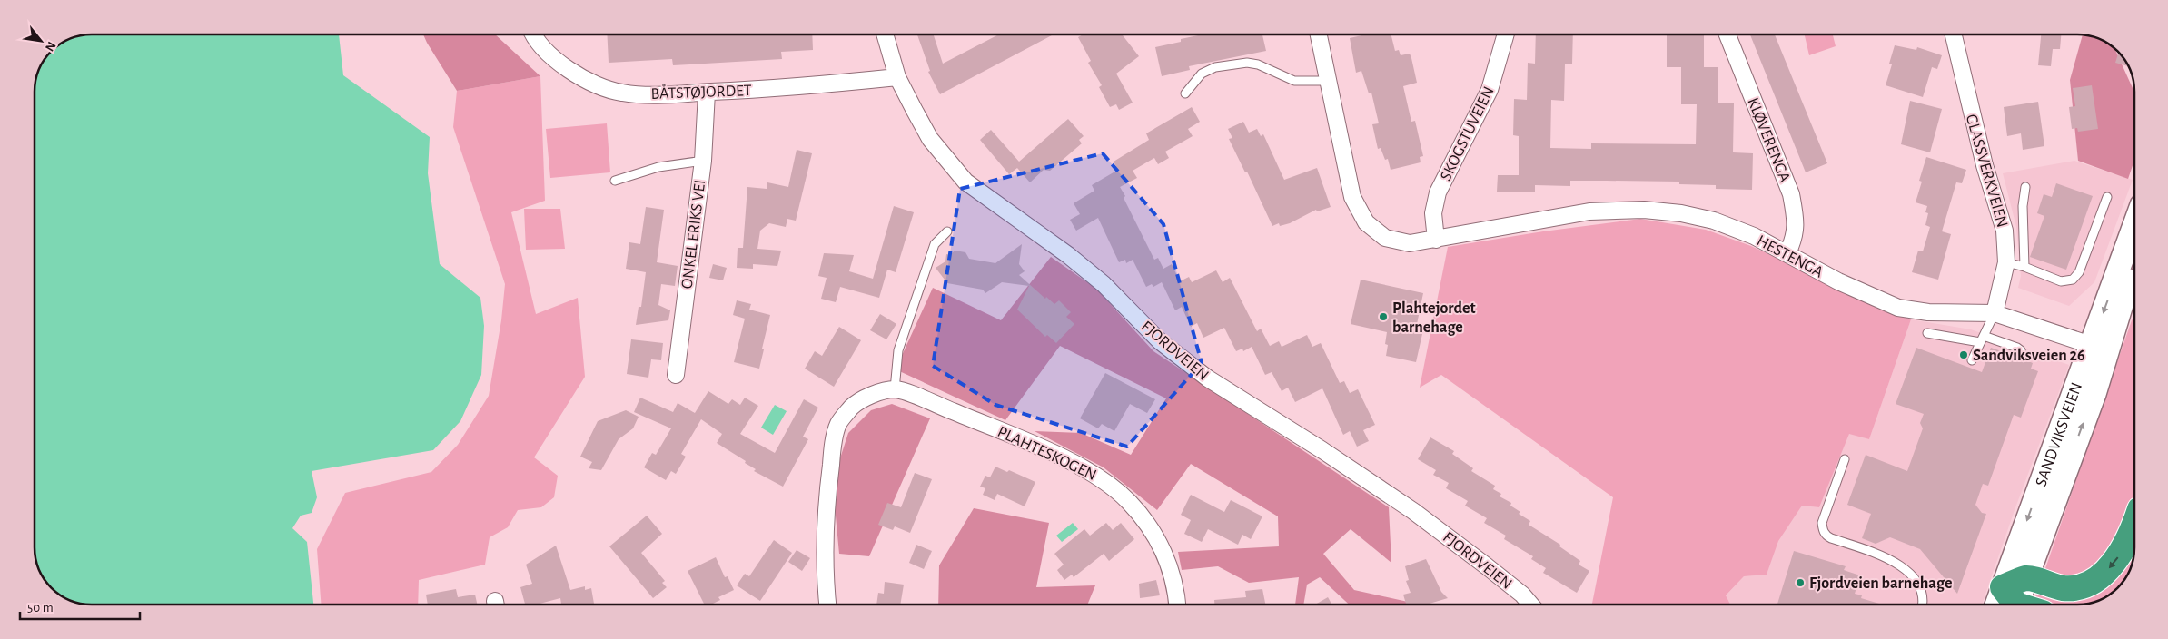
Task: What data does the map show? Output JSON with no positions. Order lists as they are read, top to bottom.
{
  "streets": {
    "main road": ["SANDVIKSVEIEN"],
    "street": [
      "BÅTSTØJORDET",
      "SKOGSTUVEIEN",
      "KLØVERENGA",
      "GLASSVERKVEIEN",
      "ONKEL ERIKS VEI",
      "HESTENGA",
      "FJORDVEIEN",
      "PLAHTESKOGEN"
    ]
  },
  "crossings": [
    ["BÅTSTØJORDET", "ONKEL ERIKS VEI"],
    ["BÅTSTØJORDET", "FJORDVEIEN"],
    ["SKOGSTUVEIEN", "HESTENGA"],
    ["KLØVERENGA", "HESTENGA"],
    ["GLASSVERKVEIEN", "HESTENGA"],
    ["HESTENGA", "SANDVIKSVEIEN"]
  ],
  "places": ["Plahtejordet barnehage", "Sandviksveien 26", "Fjordveien barnehage"],
  "scale_bar": "50 m",
  "north": "bottom right"
}
